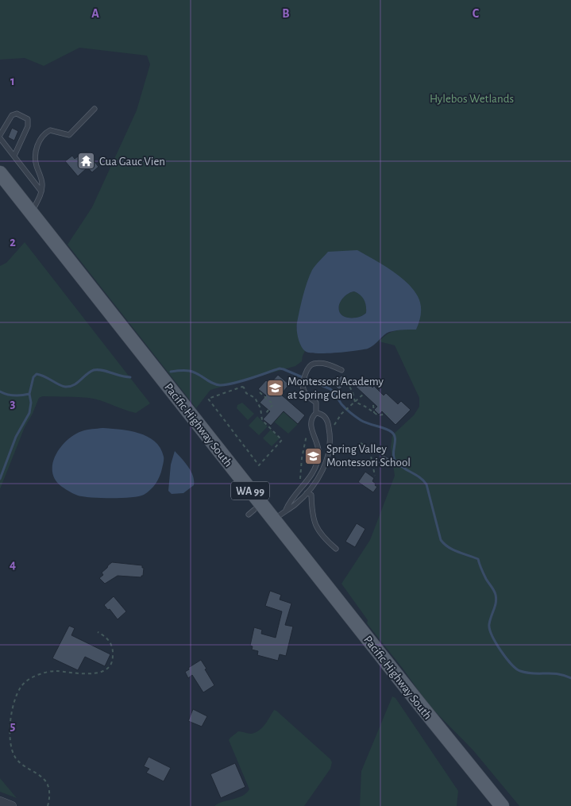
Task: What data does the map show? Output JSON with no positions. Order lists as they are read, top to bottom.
{
  "streets": {
    "main road": ["Pacific Highway South", "WA 99"]
  },
  "parks": ["Hylebos Wetlands"],
  "places": {
    "temple": ["Cua Gauc Vien"],
    "school or university": ["Montessori Academy at Spring Glen", "Spring Valley Montessori School"]
  },
  "grid": {
    "columns": ["A", "B", "C"],
    "rows": [
      "1",
      "2",
      "3",
      "4",
      "5"
    ]
  }
}
